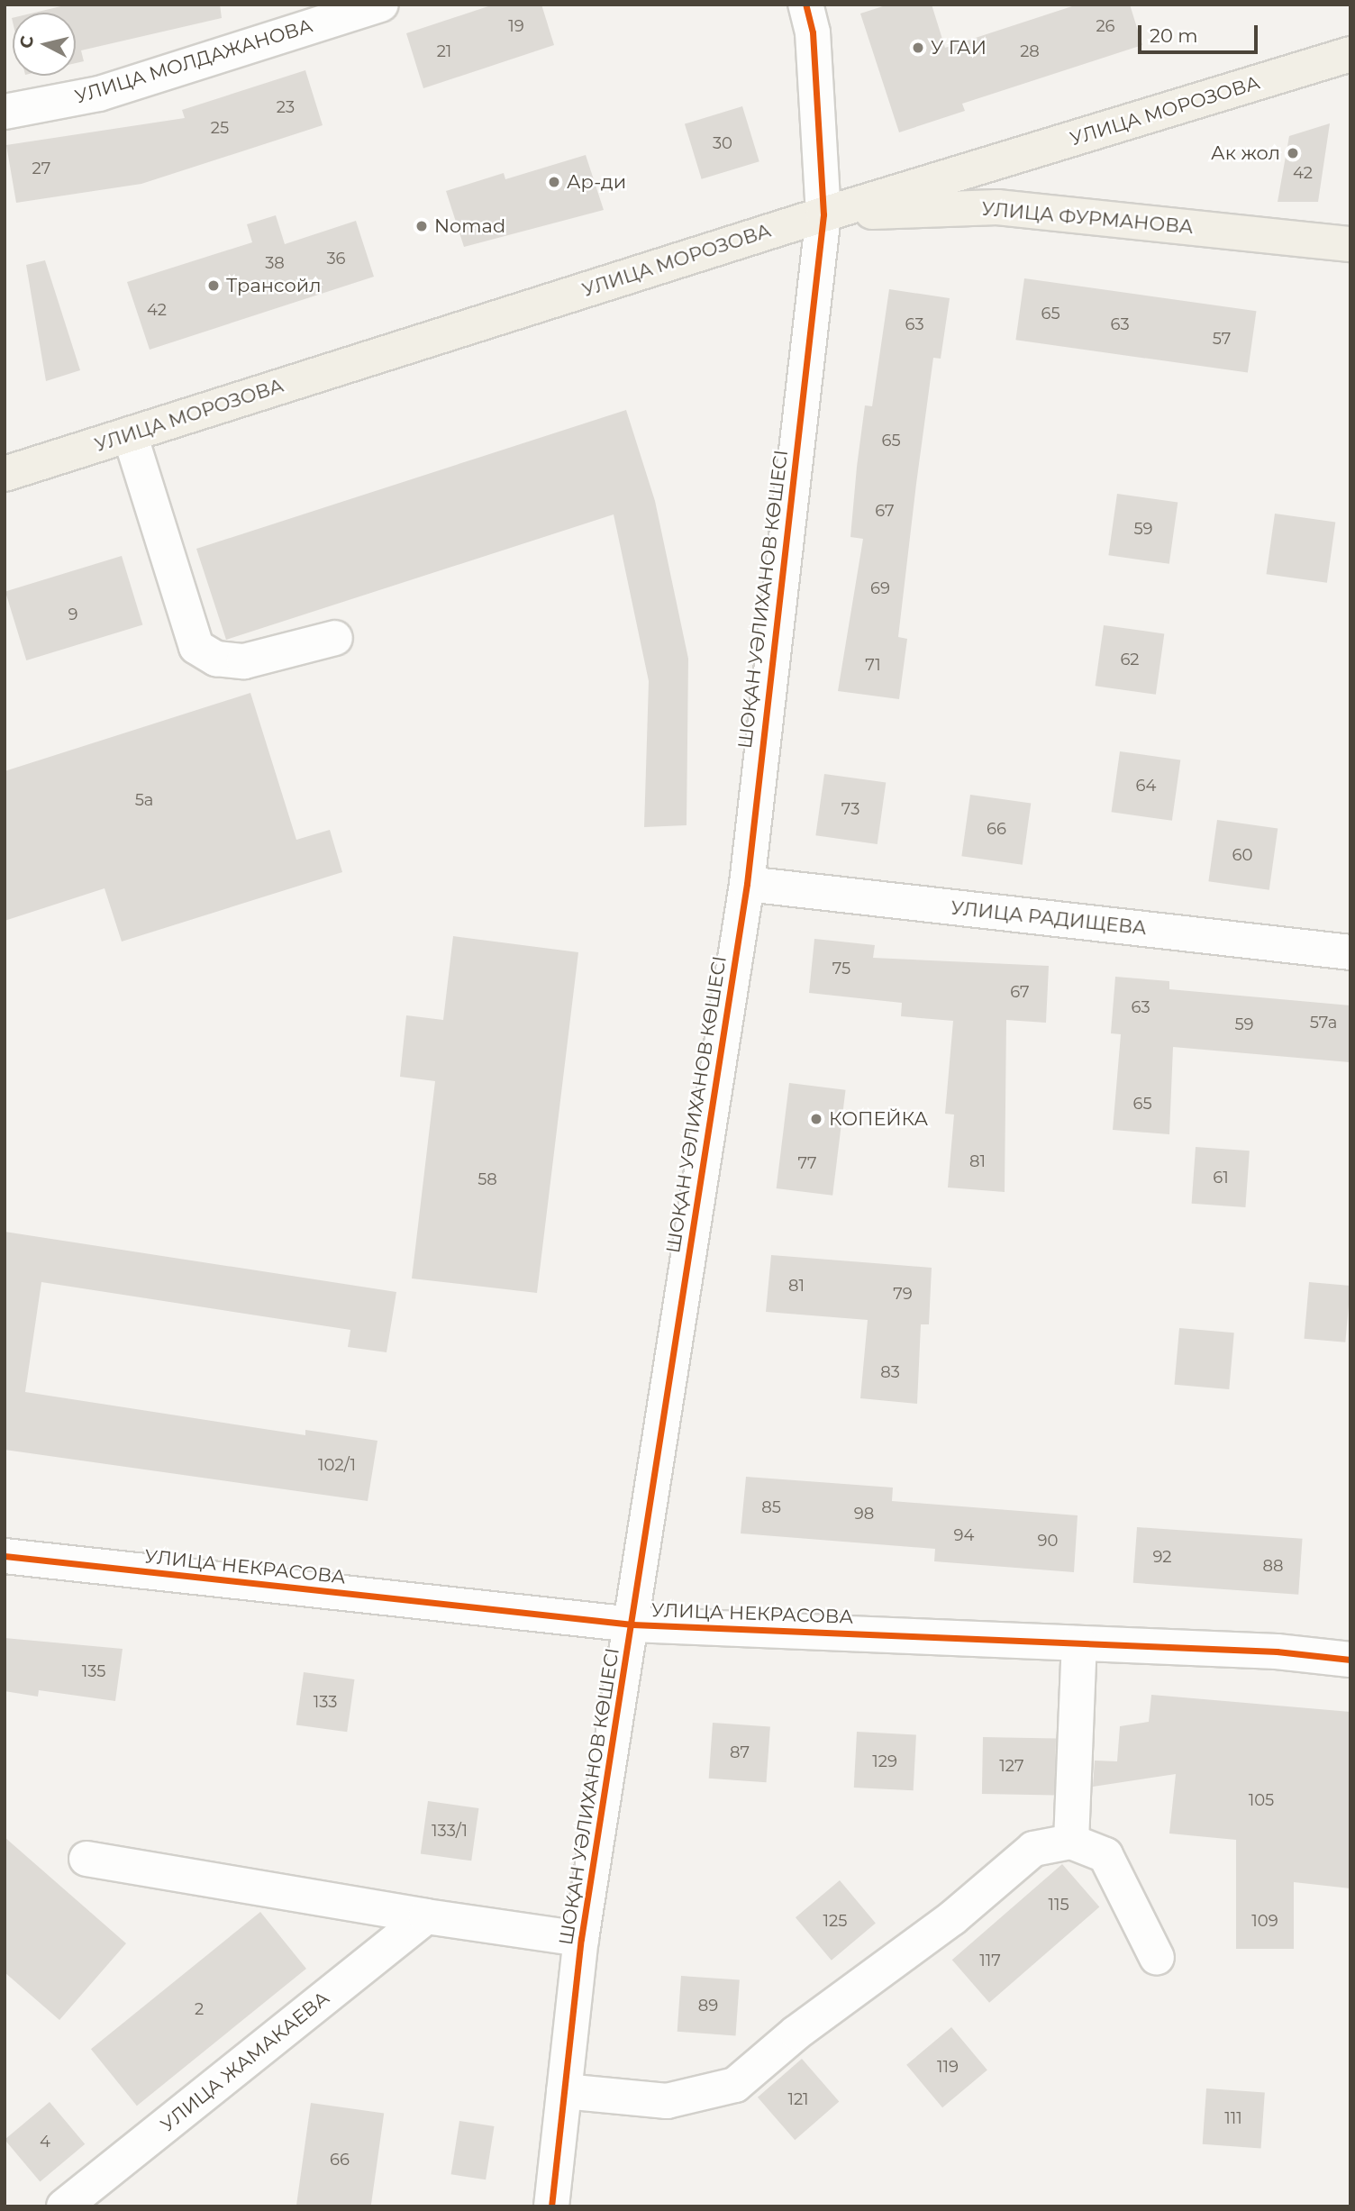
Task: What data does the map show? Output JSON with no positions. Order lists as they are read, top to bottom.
{
  "streets": {
    "main road": ["УЛИЦА МОРОЗОВА", "УЛИЦА ФУРМАНОВА"],
    "street": [
      "УЛИЦА МОЛДАЖАНОВА",
      "ШОҚАН УӘЛИХАНОВ КӨШЕСІ",
      "УЛИЦА РАДИЩЕВА",
      "УЛИЦА НЕКРАСОВА",
      "УЛИЦА ЖАМАКАЕВА"
    ]
  },
  "crossings": [
    ["УЛИЦА МОРОЗОВА", "УЛИЦА ФУРМАНОВА"],
    ["УЛИЦА МОРОЗОВА", "ШОҚАН УӘЛИХАНОВ КӨШЕСІ"],
    ["УЛИЦА ФУРМАНОВА", "ШОҚАН УӘЛИХАНОВ КӨШЕСІ"],
    ["ШОҚАН УӘЛИХАНОВ КӨШЕСІ", "УЛИЦА РАДИЩЕВА"],
    ["ШОҚАН УӘЛИХАНОВ КӨШЕСІ", "УЛИЦА НЕКРАСОВА"]
  ],
  "places": [
    "У ГАИ",
    "Ак жол",
    "Ар-ди",
    "Nomad",
    "Трансойл",
    "КОПЕЙКА"
  ],
  "house_numbers": [
    "19",
    "26",
    "21",
    "28",
    "23",
    "25",
    "30",
    "27",
    "42",
    "36",
    "38",
    "42",
    "65",
    "63",
    "63",
    "57",
    "65",
    "67",
    "59",
    "69",
    "9",
    "62",
    "71",
    "64",
    "5а",
    "73",
    "66",
    "60",
    "75",
    "67",
    "63",
    "57а",
    "59",
    "65",
    "81",
    "77",
    "61",
    "58",
    "81",
    "79",
    "83",
    "102/1",
    "85",
    "98",
    "94",
    "90",
    "92",
    "88",
    "135",
    "133",
    "87",
    "129",
    "127",
    "105",
    "133/1",
    "115",
    "125",
    "109",
    "117",
    "89",
    "2",
    "119",
    "121",
    "111",
    "4",
    "66"
  ],
  "scale_bar": "20 m",
  "north": "left"
}
